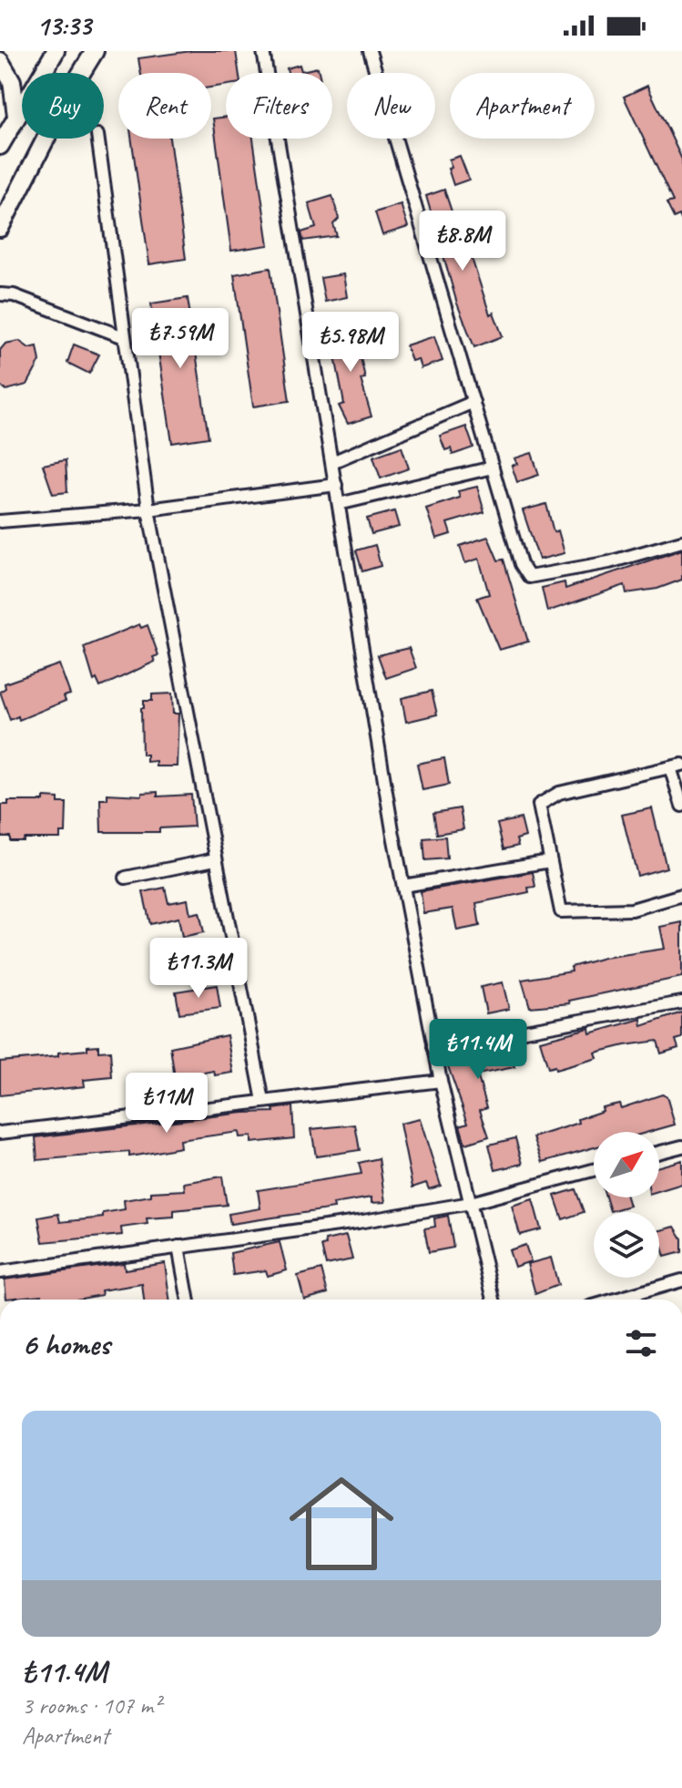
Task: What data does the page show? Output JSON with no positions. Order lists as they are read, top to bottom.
{
  "north": "top right",
  "page": {
    "status": "13:33",
    "chip": [
      "Buy",
      "Rent",
      "Filters",
      "New",
      "Apartment"
    ],
    "price": [
      "₺8.8M",
      "₺7.59M",
      "₺5.98M",
      "₺11.3M",
      "₺11.4M",
      "₺11M"
    ],
    "heading": "6 homes",
    "list": [
      {
        "name": "₺11.4M",
        "note": "3 rooms · 107 m² · Apartment"
      }
    ]
  }
}
